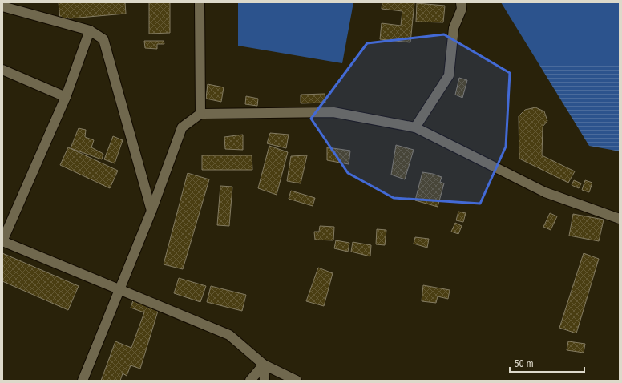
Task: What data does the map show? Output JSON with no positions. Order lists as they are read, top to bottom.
{
  "scale_bar": "50 m"
}
